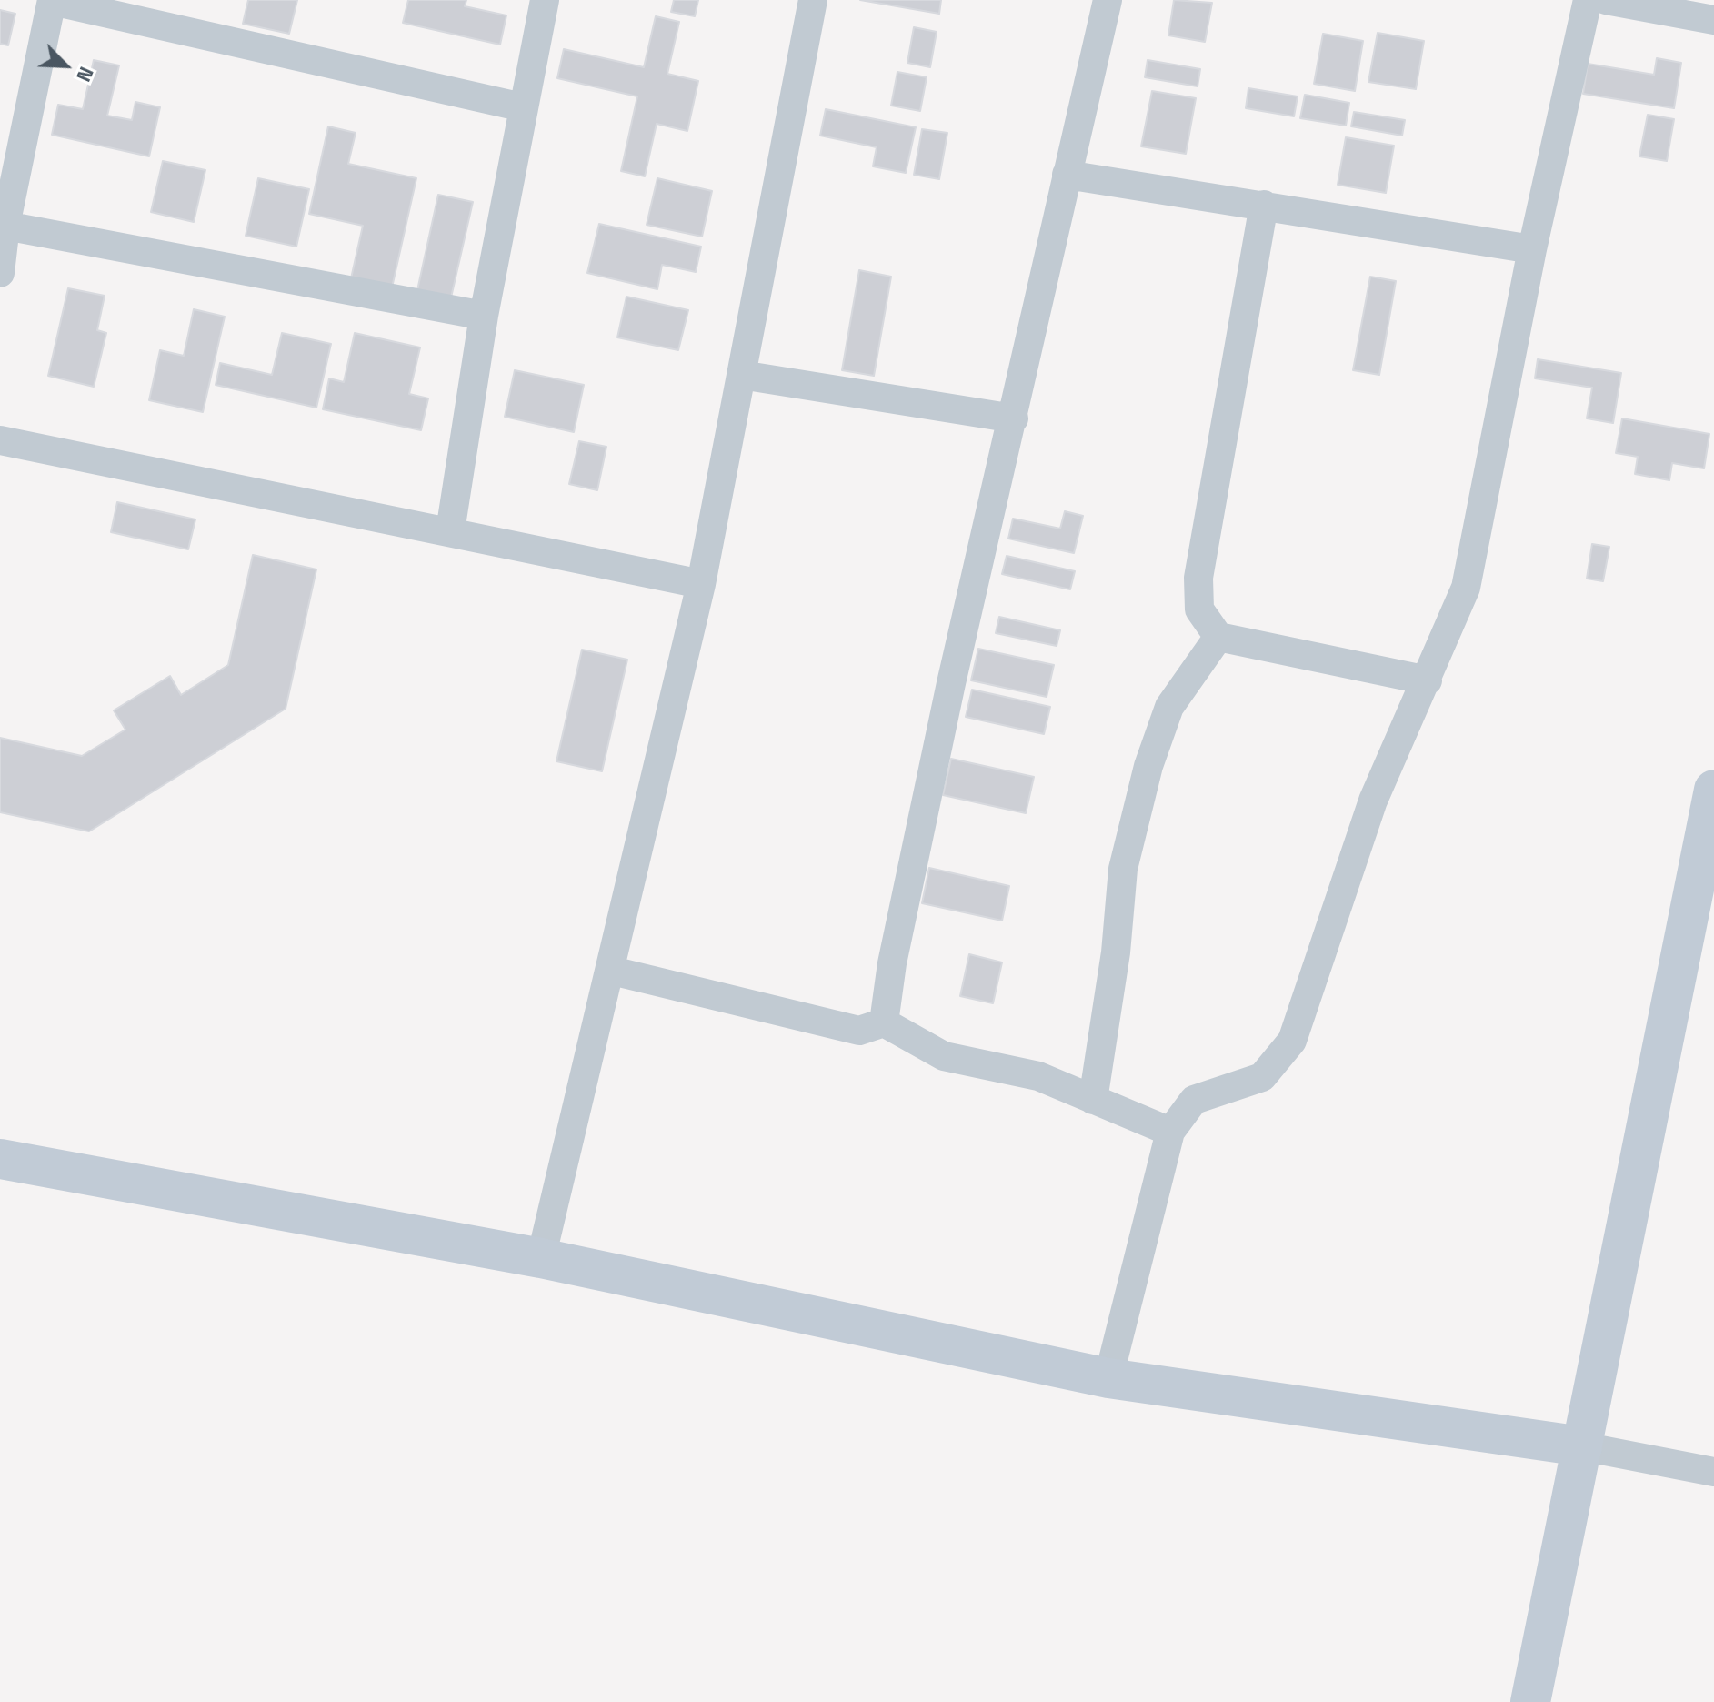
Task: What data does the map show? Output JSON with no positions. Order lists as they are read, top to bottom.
{
  "north": "bottom right"
}
